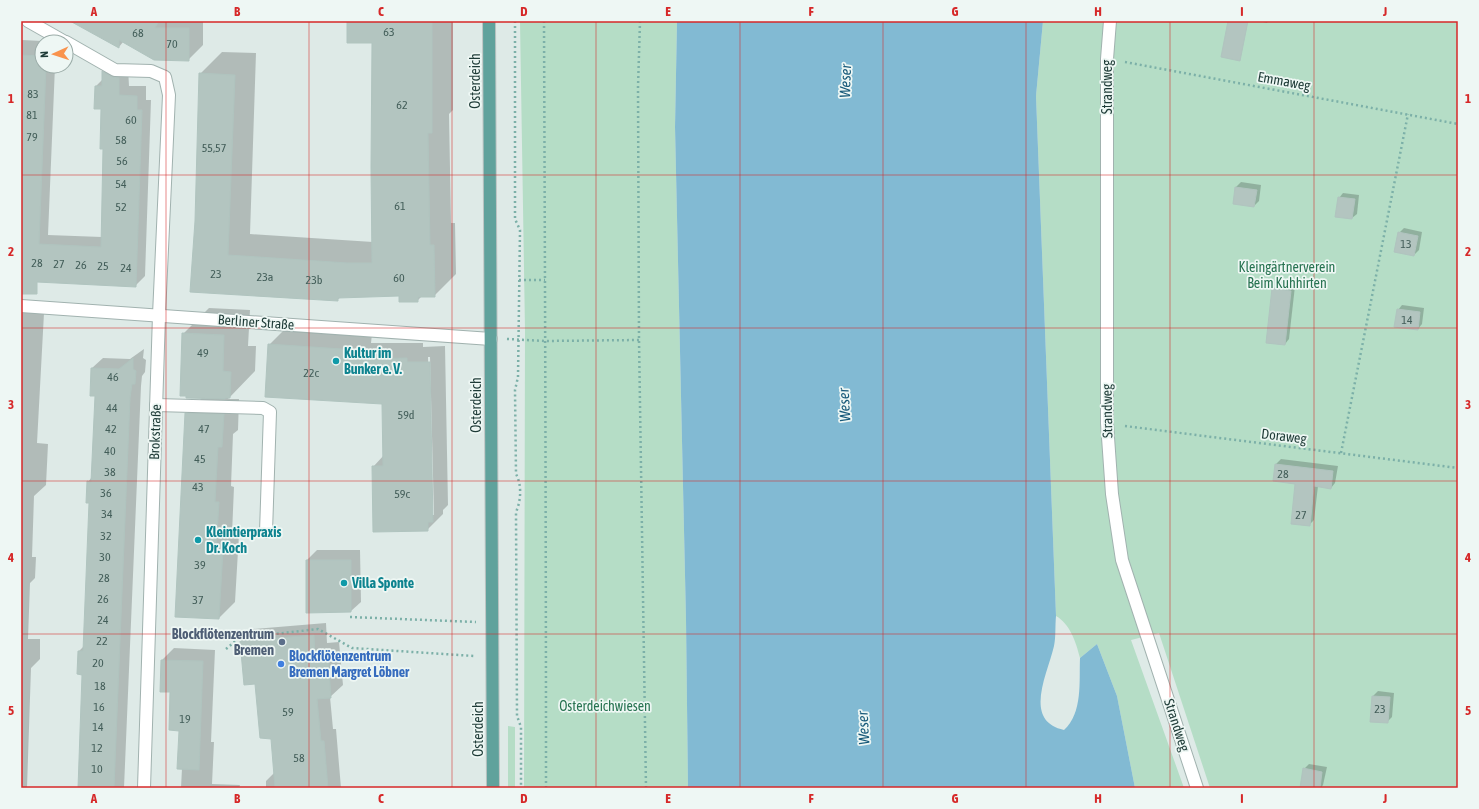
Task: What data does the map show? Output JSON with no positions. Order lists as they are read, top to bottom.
{
  "streets": {
    "main road": ["Osterdeich"],
    "street": ["Strandweg", "Berliner Straße", "Brokstraße"],
    "path": ["Emmaweg", "Doraweg"]
  },
  "crossings": [
    ["Osterdeich", "Berliner Straße"],
    ["Emmaweg", "Strandweg"],
    ["Strandweg", "Doraweg"],
    ["Berliner Straße", "Brokstraße"]
  ],
  "water": ["Weser"],
  "parks": ["Kleingärtnerverein Beim Kuhhirten", "Osterdeichwiesen"],
  "places": [
    "Kultur im Bunker e. V.",
    "Kleintierpraxis Dr. Koch",
    "Villa Sponte",
    "Blockflötenzentrum Bremen",
    "Blockflötenzentrum Bremen Margret Löbner"
  ],
  "house_numbers": [
    "63",
    "68",
    "70",
    "83",
    "62",
    "81",
    "60",
    "79",
    "58",
    "55,57",
    "56",
    "54",
    "61",
    "52",
    "13",
    "28",
    "27",
    "26",
    "25",
    "24",
    "23",
    "23a",
    "60",
    "23b",
    "14",
    "49",
    "22c",
    "46",
    "44",
    "59d",
    "42",
    "47",
    "40",
    "45",
    "38",
    "28",
    "43",
    "36",
    "59c",
    "34",
    "27",
    "32",
    "30",
    "39",
    "28",
    "26",
    "37",
    "24",
    "22",
    "20",
    "18",
    "16",
    "23",
    "59",
    "19",
    "14",
    "12",
    "58",
    "10"
  ],
  "north": "left",
  "grid": {
    "columns": [
      "A",
      "B",
      "C",
      "D",
      "E",
      "F",
      "G",
      "H",
      "I",
      "J"
    ],
    "rows": [
      "1",
      "2",
      "3",
      "4",
      "5"
    ]
  }
}
